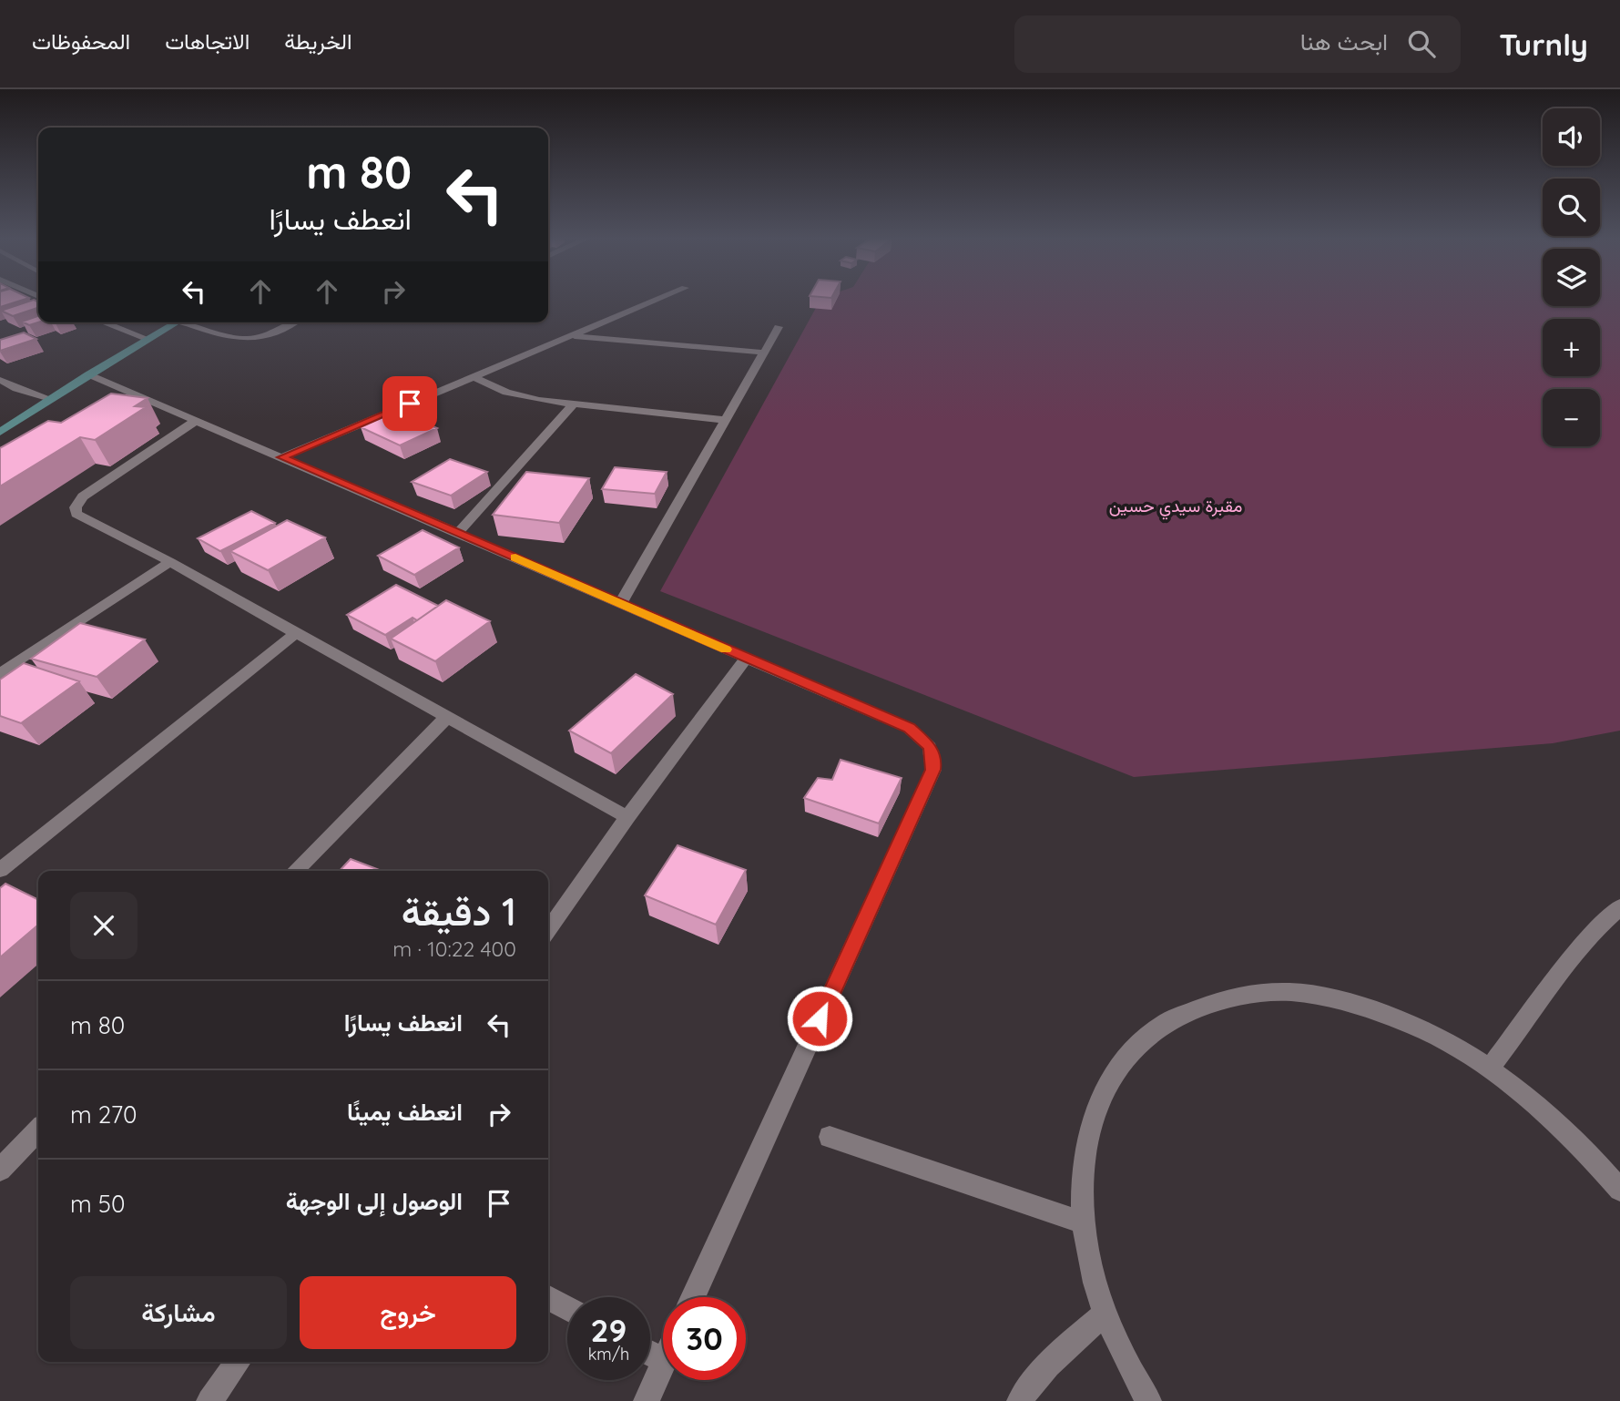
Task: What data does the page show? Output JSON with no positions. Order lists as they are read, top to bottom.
{
  "parks": ["مقبرة سيدي حسين"],
  "page": {
    "header": "Turnly",
    "search": "ابحث هنا",
    "nav": ["الخريطة", "الاتجاهات", "المحفوظات"],
    "map_buttons": ["+", "−"],
    "turn": ["80 m", "انعطف يسارًا"],
    "heading": ["1 دقيقة", "400 m · 10:22"],
    "list": [
      {
        "name": "انعطف يسارًا",
        "value": "80 m"
      },
      {
        "name": "انعطف يمينًا",
        "value": "270 m"
      },
      {
        "name": "الوصول إلى الوجهة",
        "value": "50 m"
      }
    ],
    "buttons": ["خروج", "مشاركة"],
    "speed": "29 km/h",
    "limit": "30"
  }
}
